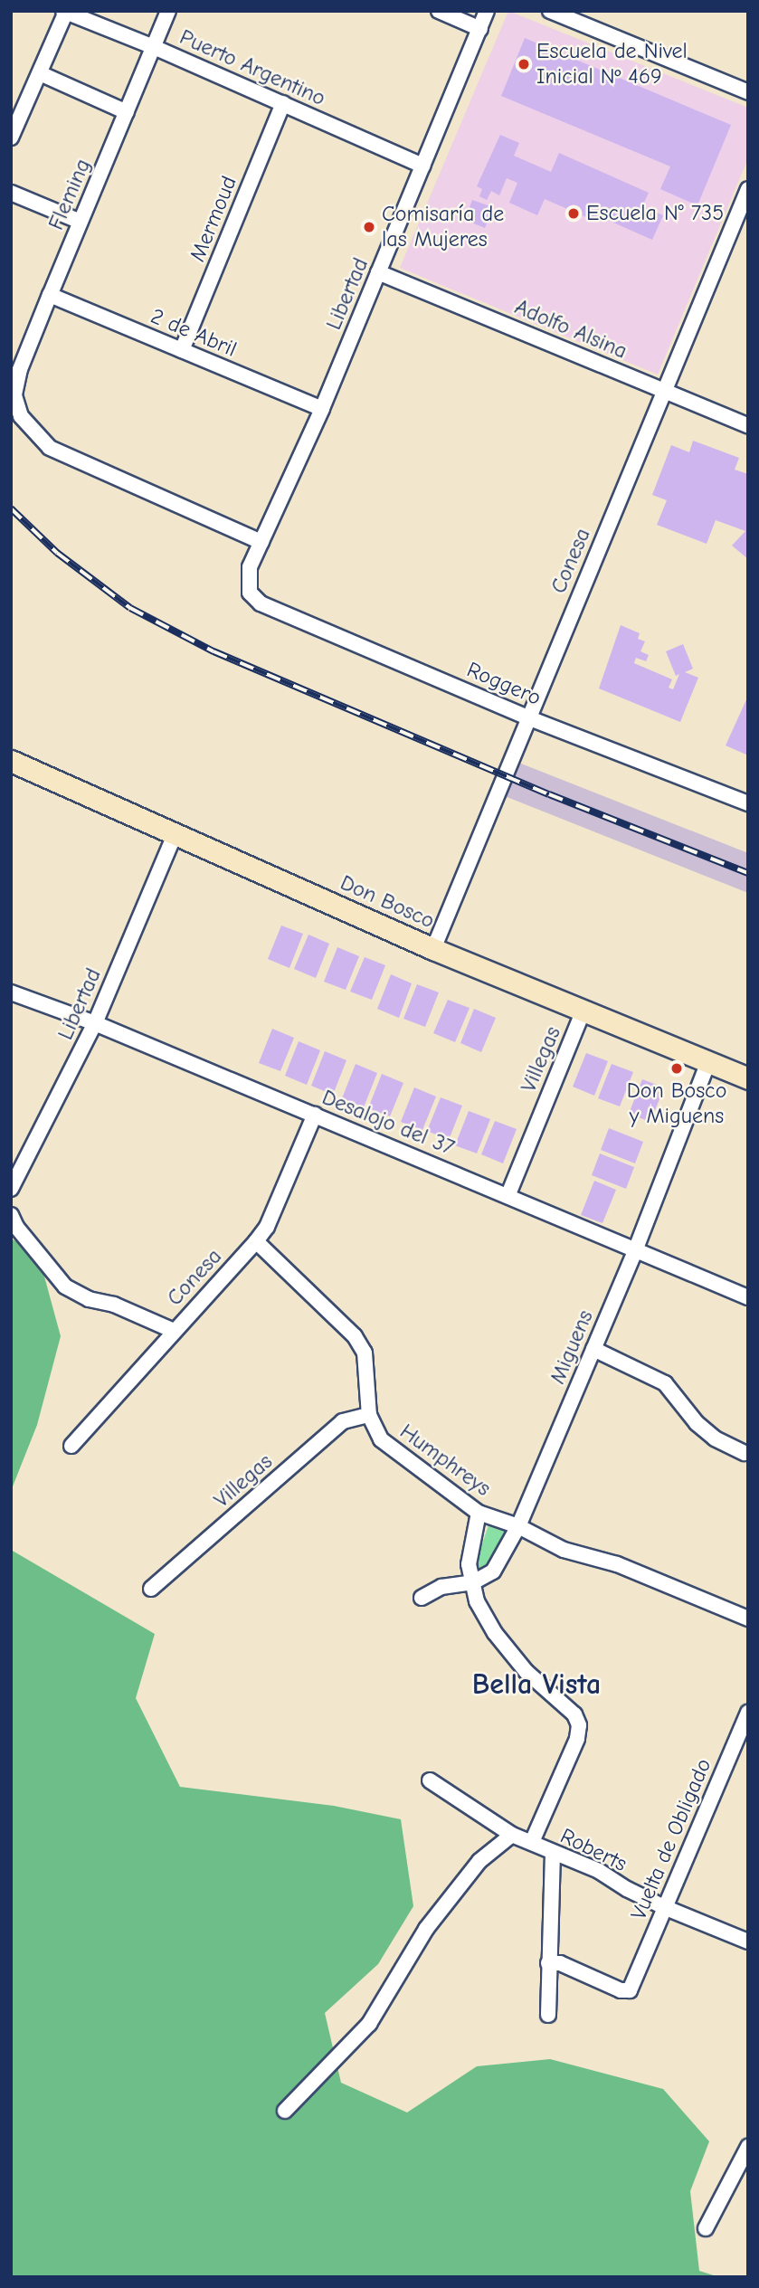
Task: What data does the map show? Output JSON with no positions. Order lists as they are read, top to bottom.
{
  "streets": {
    "street": [
      "Puerto Argentino",
      "Fleming",
      "Mermoud",
      "Libertad",
      "Adolfo Alsina",
      "2 de Abril",
      "Conesa",
      "Roggero",
      "Don Bosco",
      "Villegas",
      "Desalojo del 37",
      "Miguens",
      "Humphreys",
      "Vuelta de Obligado",
      "Roberts"
    ]
  },
  "crossings": [
    ["Puerto Argentino", "Fleming"],
    ["Puerto Argentino", "Mermoud"],
    ["Puerto Argentino", "Libertad"],
    ["Fleming", "Libertad"],
    ["Fleming", "2 de Abril"],
    ["Mermoud", "2 de Abril"],
    ["Libertad", "Adolfo Alsina"],
    ["Libertad", "2 de Abril"],
    ["Libertad", "Roggero"],
    ["Libertad", "Don Bosco"],
    ["Libertad", "Desalojo del 37"],
    ["Adolfo Alsina", "Conesa"],
    ["Conesa", "Roggero"],
    ["Conesa", "Don Bosco"],
    ["Conesa", "Desalojo del 37"],
    ["Conesa", "Humphreys"],
    ["Don Bosco", "Villegas"],
    ["Don Bosco", "Miguens"],
    ["Villegas", "Desalojo del 37"],
    ["Villegas", "Humphreys"],
    ["Desalojo del 37", "Miguens"],
    ["Miguens", "Humphreys"],
    ["Vuelta de Obligado", "Roberts"]
  ],
  "districts": ["Bella Vista"],
  "places": [
    "Escuela de Nivel Inicial Nº 469",
    "Escuela N° 735",
    "Comisaría de las Mujeres",
    "Don Bosco y Miguens"
  ]
}
